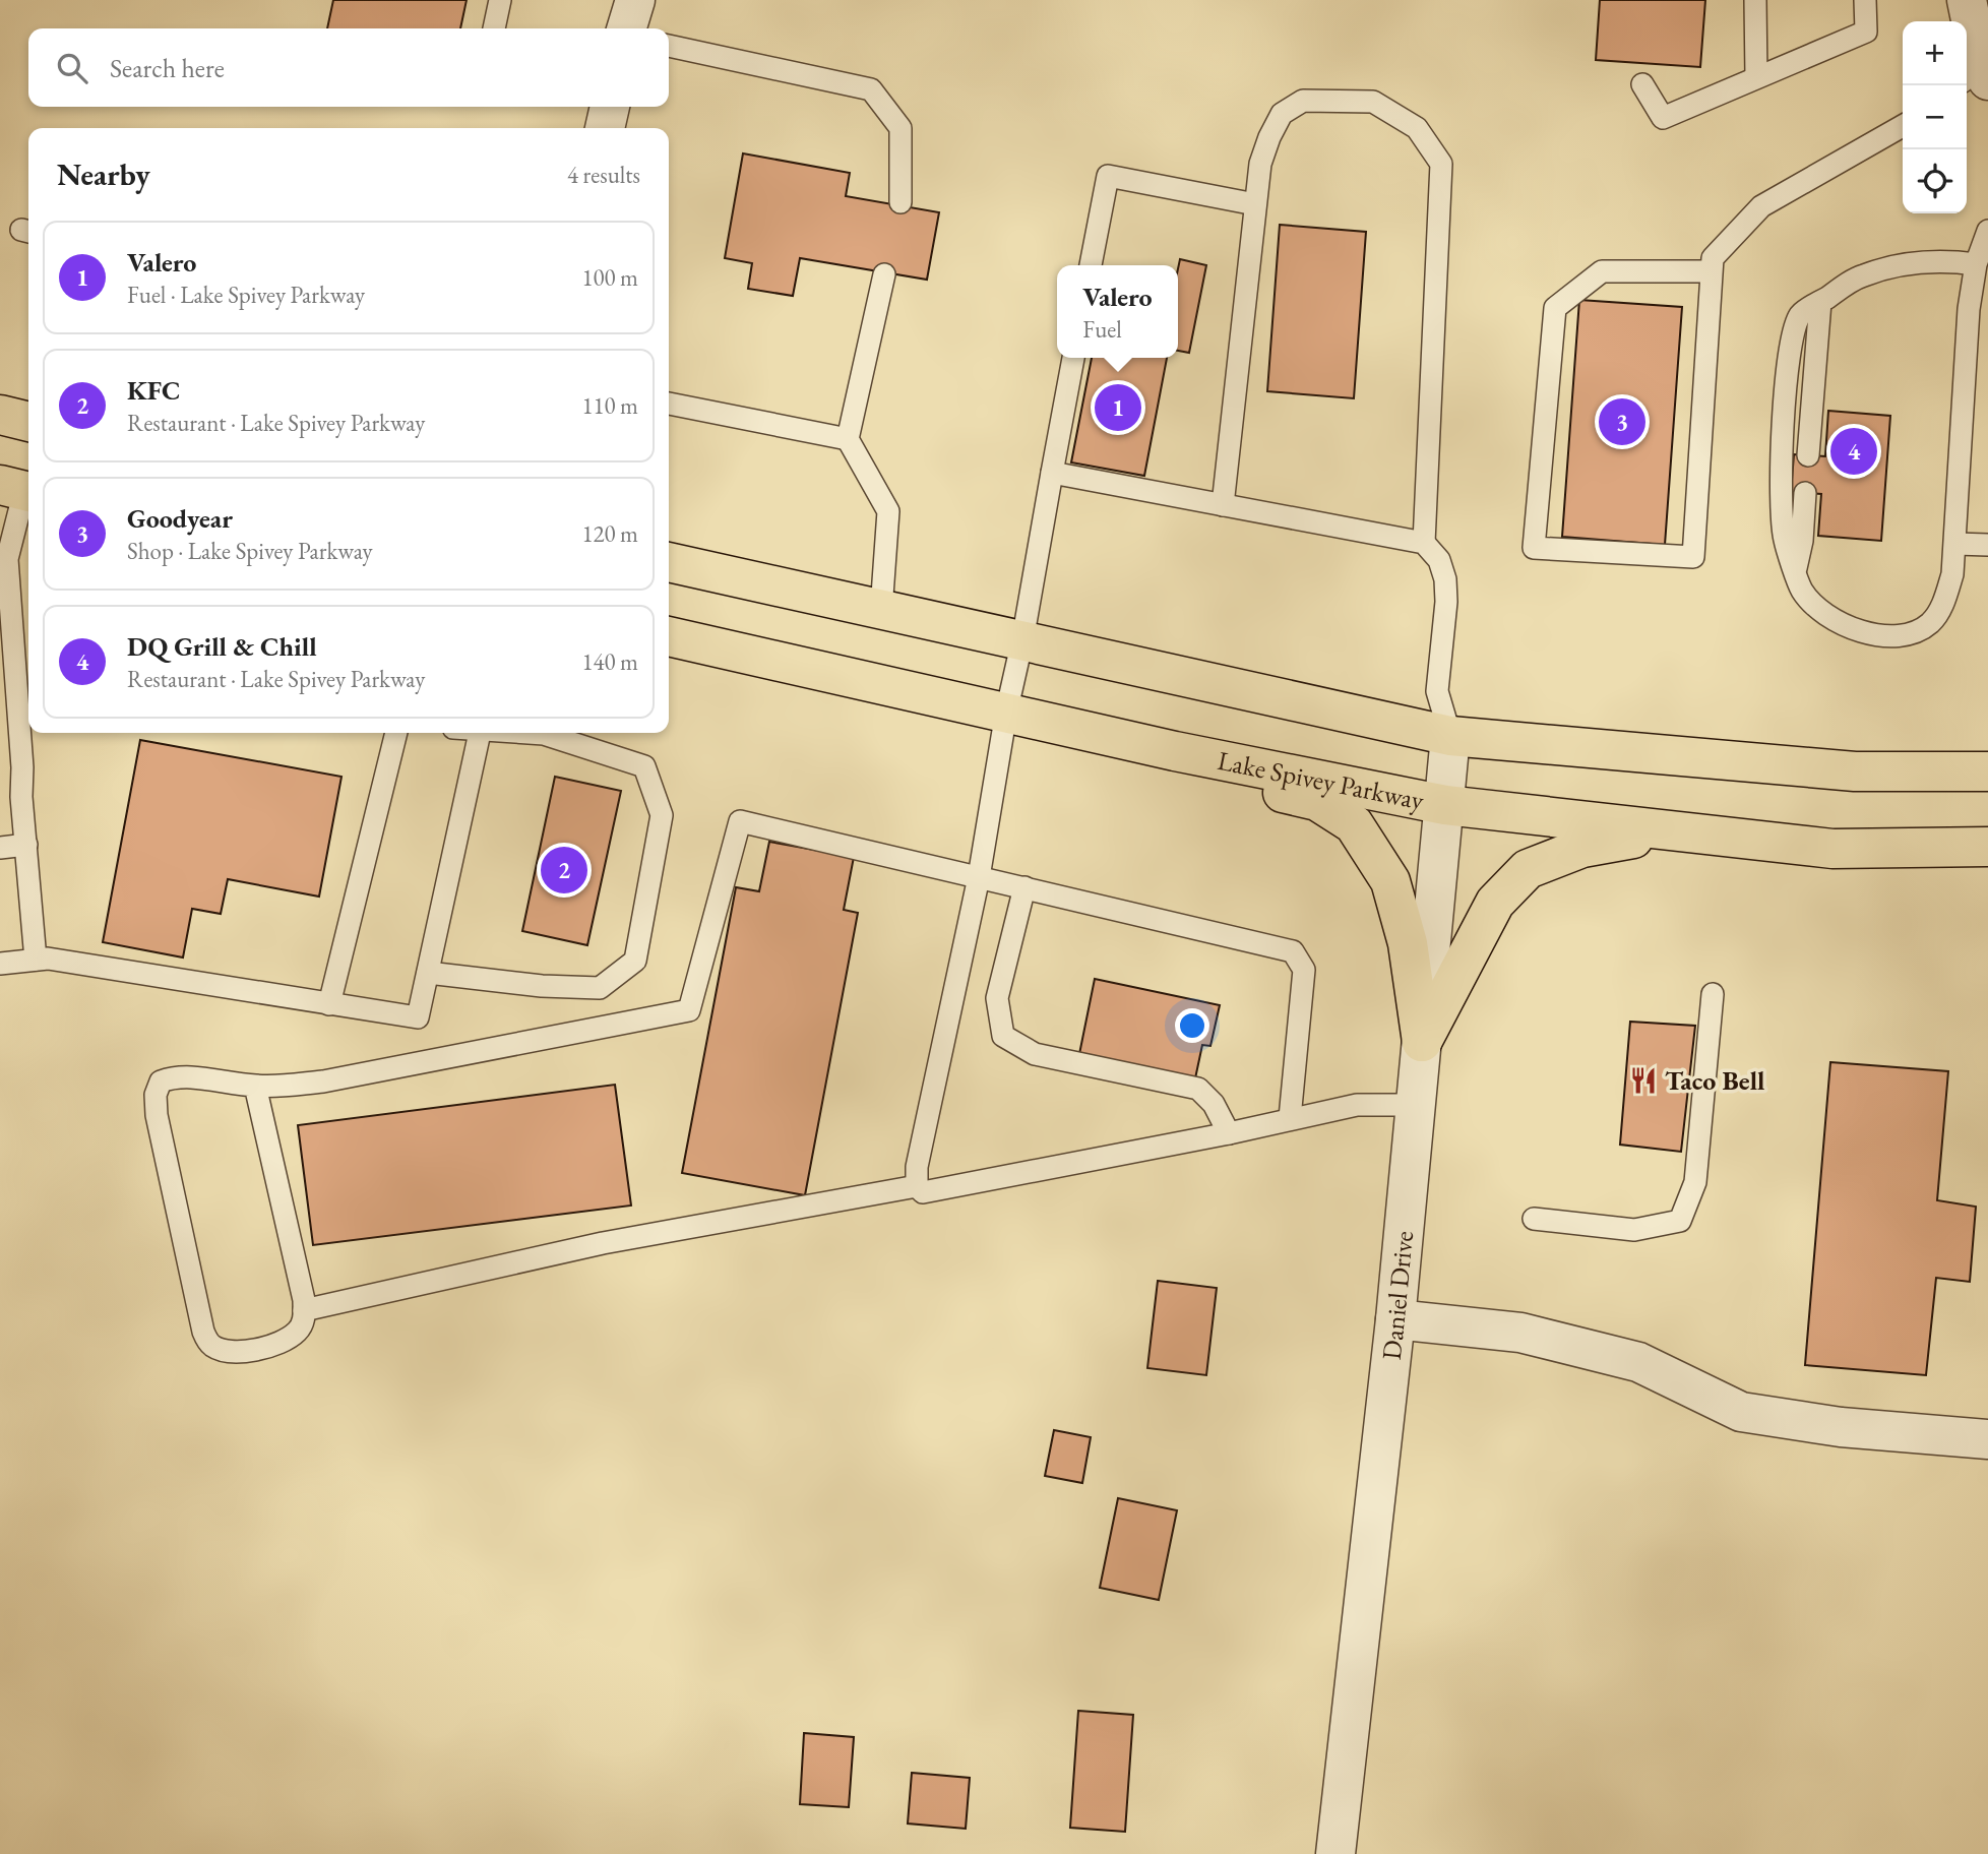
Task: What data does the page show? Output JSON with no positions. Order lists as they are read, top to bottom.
{
  "streets": {
    "highway": ["Lake Spivey Parkway"],
    "street": ["Daniel Drive"]
  },
  "crossings": [
    ["Lake Spivey Parkway", "Daniel Drive"]
  ],
  "places": {
    "restaurant": ["Taco Bell"]
  },
  "page": {
    "map_buttons": ["+", "−"],
    "search": "Search here",
    "heading": ["Nearby", "4 results"],
    "list": [
      {
        "mark": "1",
        "name": "Valero",
        "note": "Fuel · Lake Spivey Parkway",
        "value": "100 m"
      },
      {
        "mark": "2",
        "name": "KFC",
        "note": "Restaurant · Lake Spivey Parkway",
        "value": "110 m"
      },
      {
        "mark": "3",
        "name": "Goodyear",
        "note": "Shop · Lake Spivey Parkway",
        "value": "120 m"
      },
      {
        "mark": "4",
        "name": "DQ Grill & Chill",
        "note": "Restaurant · Lake Spivey Parkway",
        "value": "140 m"
      }
    ],
    "popup": ["Valero", "Fuel"],
    "pins": [
      "1",
      "3",
      "4",
      "2"
    ]
  }
}
